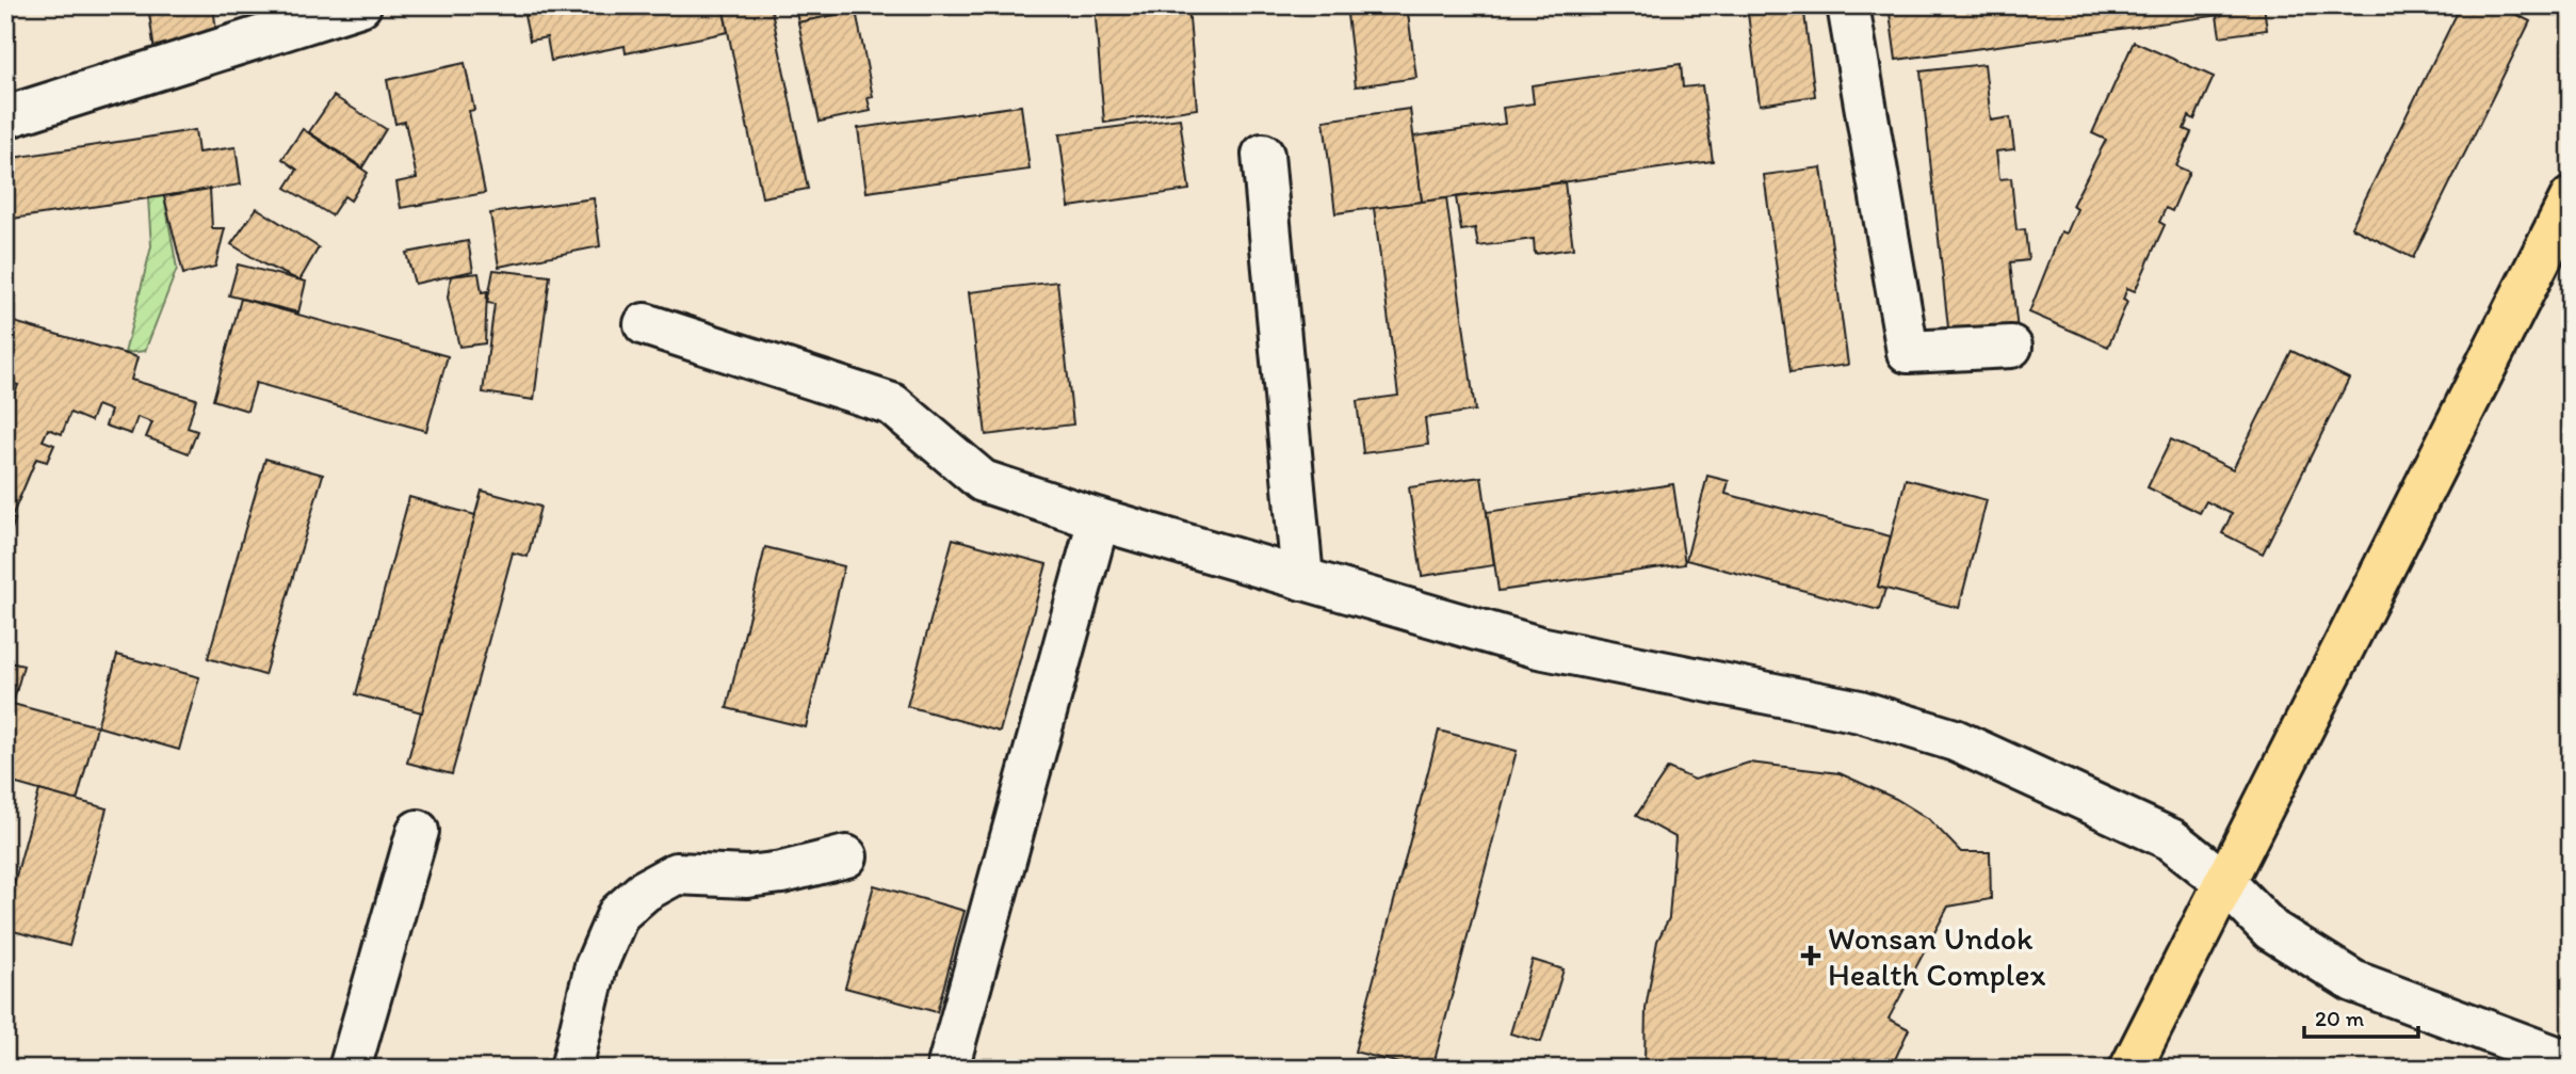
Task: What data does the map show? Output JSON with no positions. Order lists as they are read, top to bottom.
{
  "places": {
    "health": ["Wonsan Undok Health Complex"]
  },
  "scale_bar": "20 m"
}
